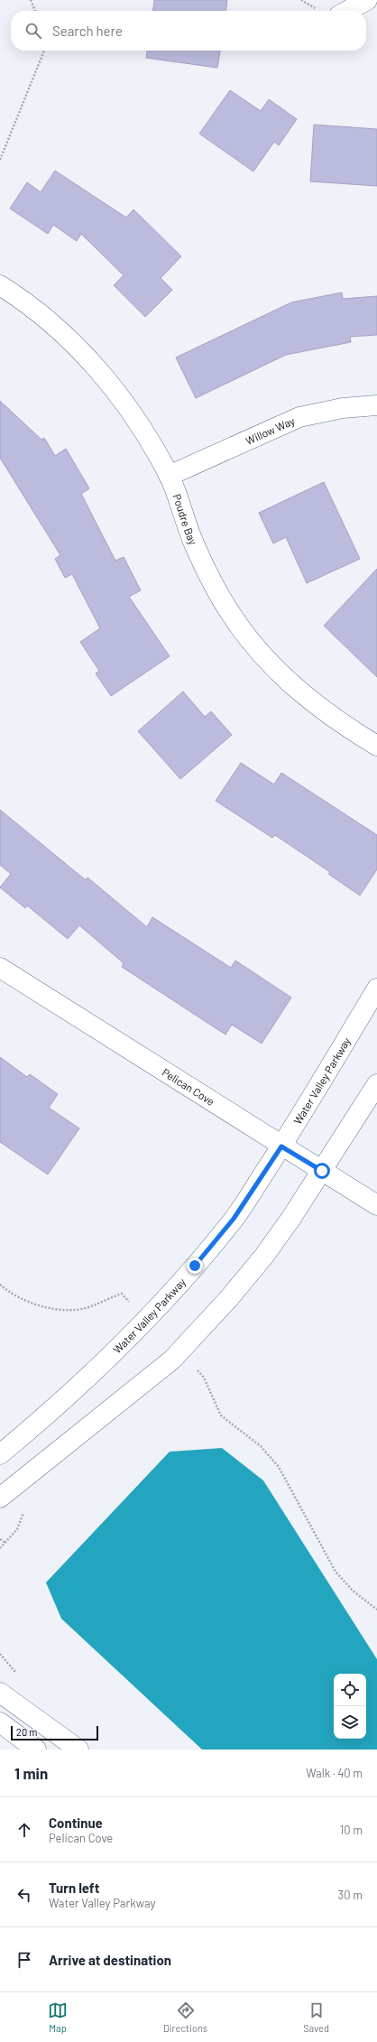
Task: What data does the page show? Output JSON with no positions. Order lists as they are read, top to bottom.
{
  "streets": {
    "street": [
      "Willow Way",
      "Poudre Bay",
      "Water Valley Parkway",
      "Pelican Cove"
    ]
  },
  "crossings": [
    ["Willow Way", "Poudre Bay"],
    ["Water Valley Parkway", "Pelican Cove"]
  ],
  "scale_bar": "20 m",
  "page": {
    "search": "Search here",
    "scale": "20 m",
    "heading": ["1 min", "Walk · 40 m"],
    "list": [
      ["Continue", "Pelican Cove", "10 m"],
      ["Turn left", "Water Valley Parkway", "30 m"],
      "Arrive at destination"
    ],
    "nav": ["Map", "Directions", "Saved"]
  }
}
